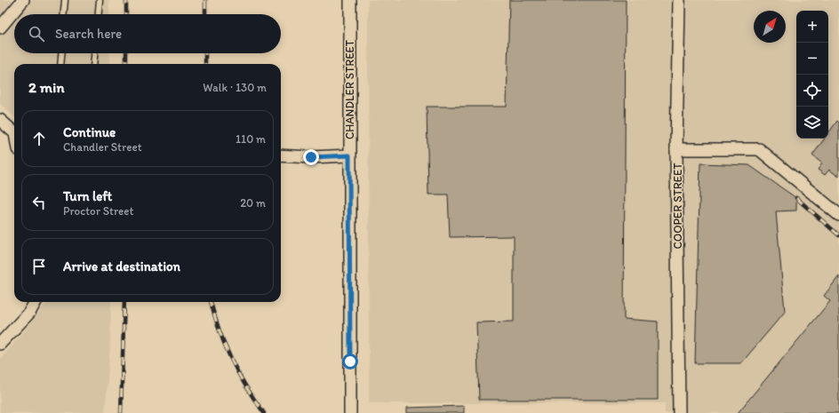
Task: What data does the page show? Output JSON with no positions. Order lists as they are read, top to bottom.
{
  "streets": {
    "street": ["CHANDLER STREET", "COOPER STREET"]
  },
  "north": "top right",
  "page": {
    "map_buttons": ["+", "−"],
    "search": "Search here",
    "heading": ["2 min", "Walk · 130 m"],
    "list": [
      ["Continue", "Chandler Street", "110 m"],
      ["Turn left", "Proctor Street", "20 m"],
      "Arrive at destination"
    ]
  }
}
